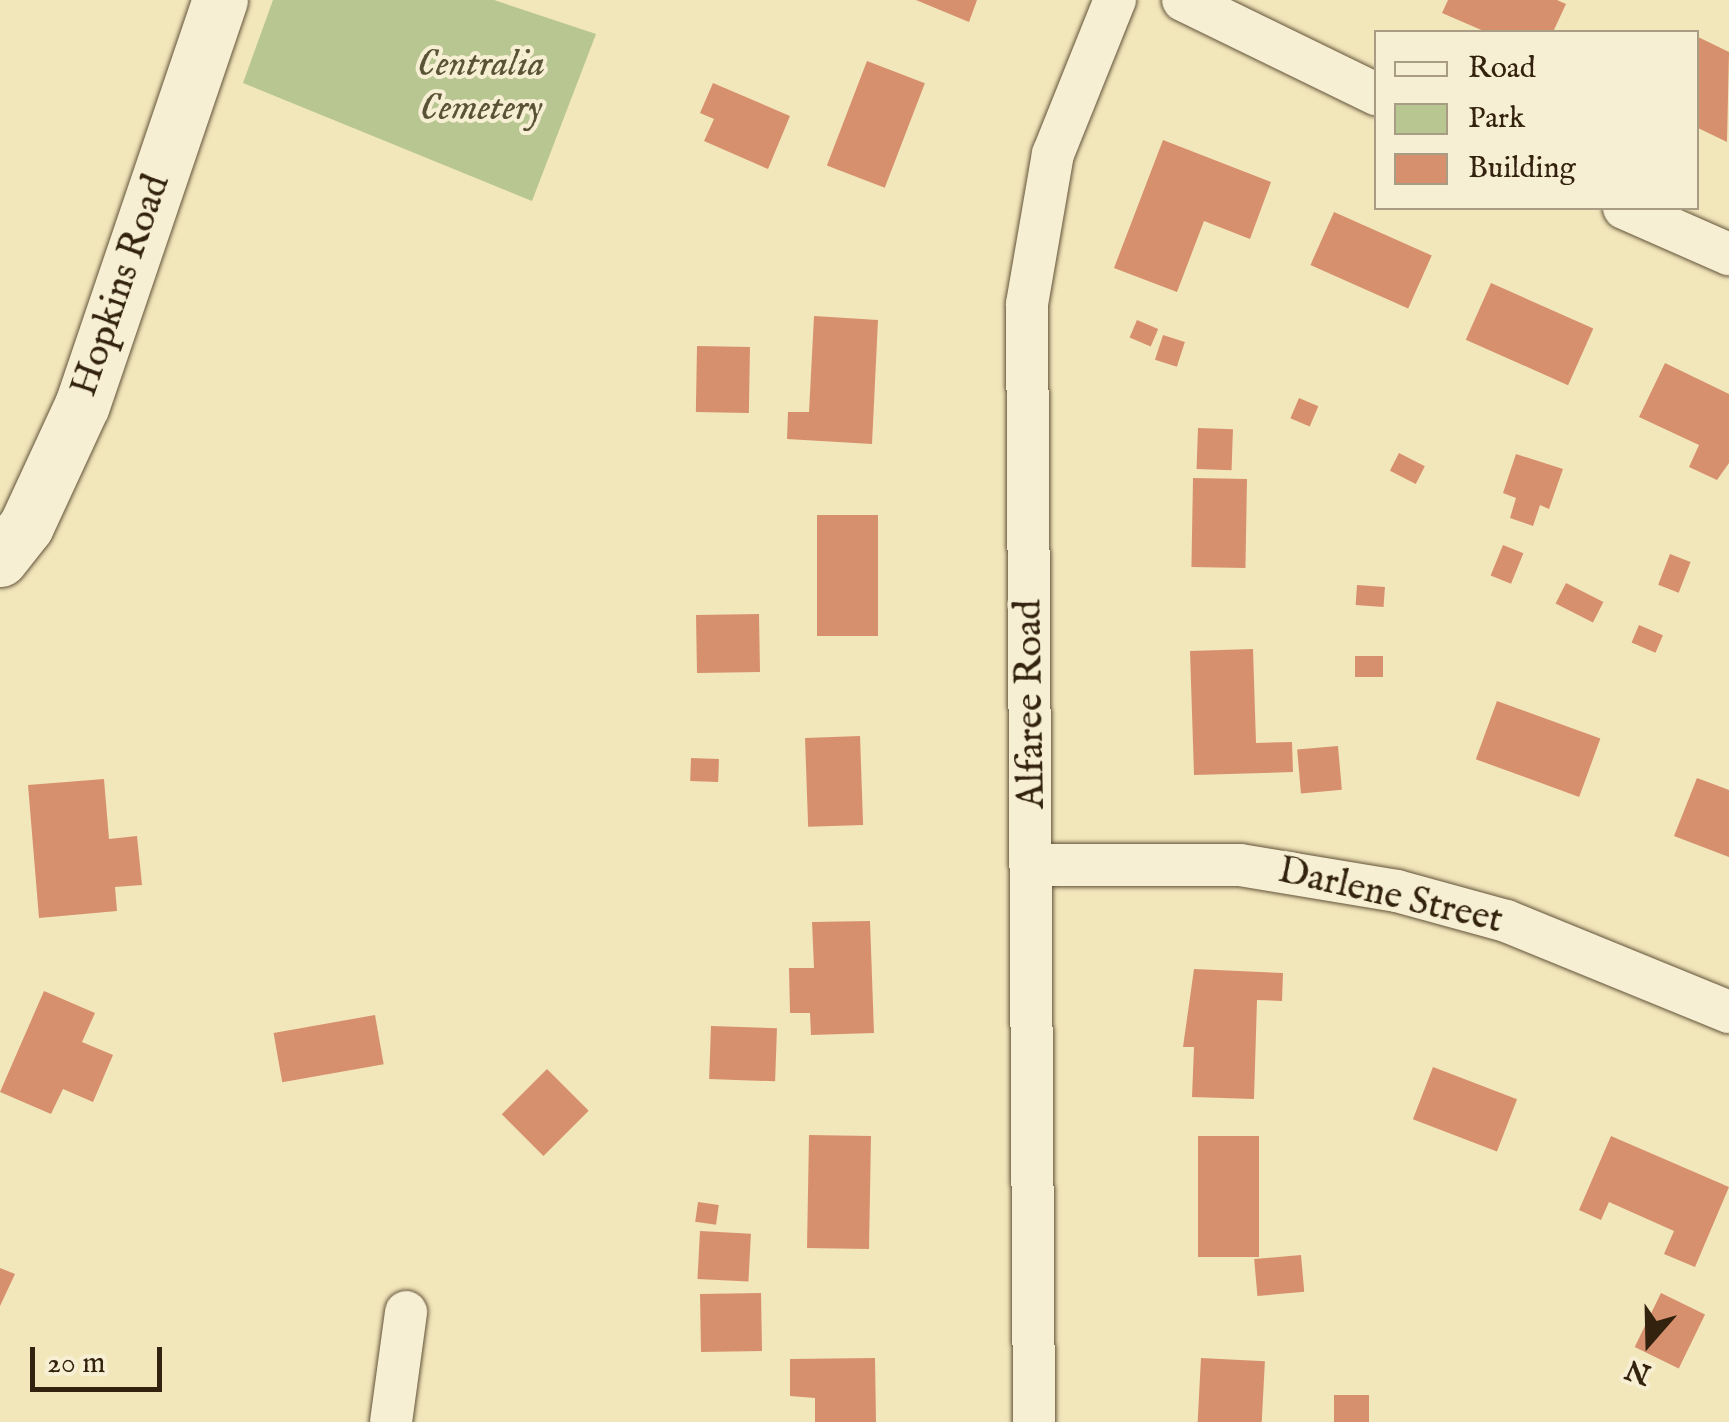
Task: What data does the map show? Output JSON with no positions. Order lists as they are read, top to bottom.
{
  "streets": {
    "main road": ["Hopkins Road"],
    "street": ["Alfaree Road", "Darlene Street"]
  },
  "crossings": [
    ["Alfaree Road", "Darlene Street"]
  ],
  "parks": ["Centralia Cemetery"],
  "legend": ["Road", "Park", "Building"],
  "scale_bar": "20 m",
  "north": "bottom"
}
